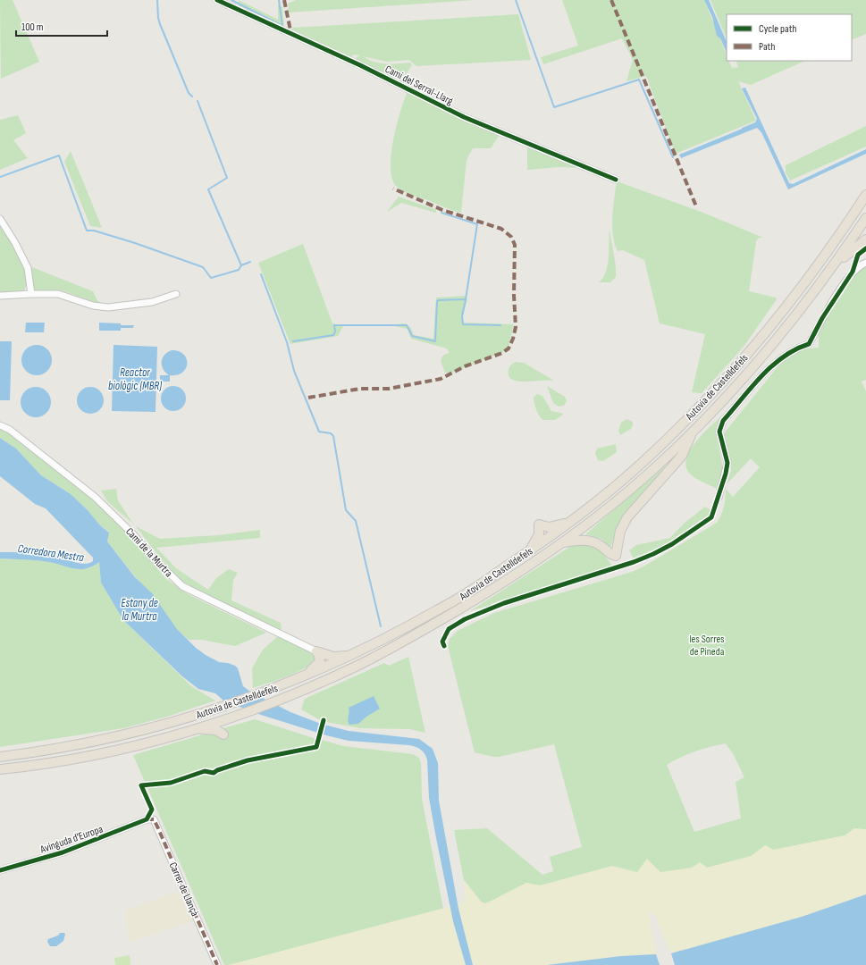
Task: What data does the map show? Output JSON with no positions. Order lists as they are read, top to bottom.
{
  "streets": {
    "highway": ["Autovia de Castelldefels"],
    "street": [
      "Camí del Serral-Llarg",
      "Camí de la Murtra",
      "Avinguda d'Europa",
      "Carrer de Llançà"
    ]
  },
  "crossings": [
    ["Avinguda d'Europa", "Carrer de Llançà"]
  ],
  "water": ["Reactor biològic (MBR)", "Corredora Mestra", "Estany de la Murtra"],
  "parks": ["les Sorres de Pineda"],
  "legend": ["Cycle path", "Path"],
  "scale_bar": "100 m"
}
